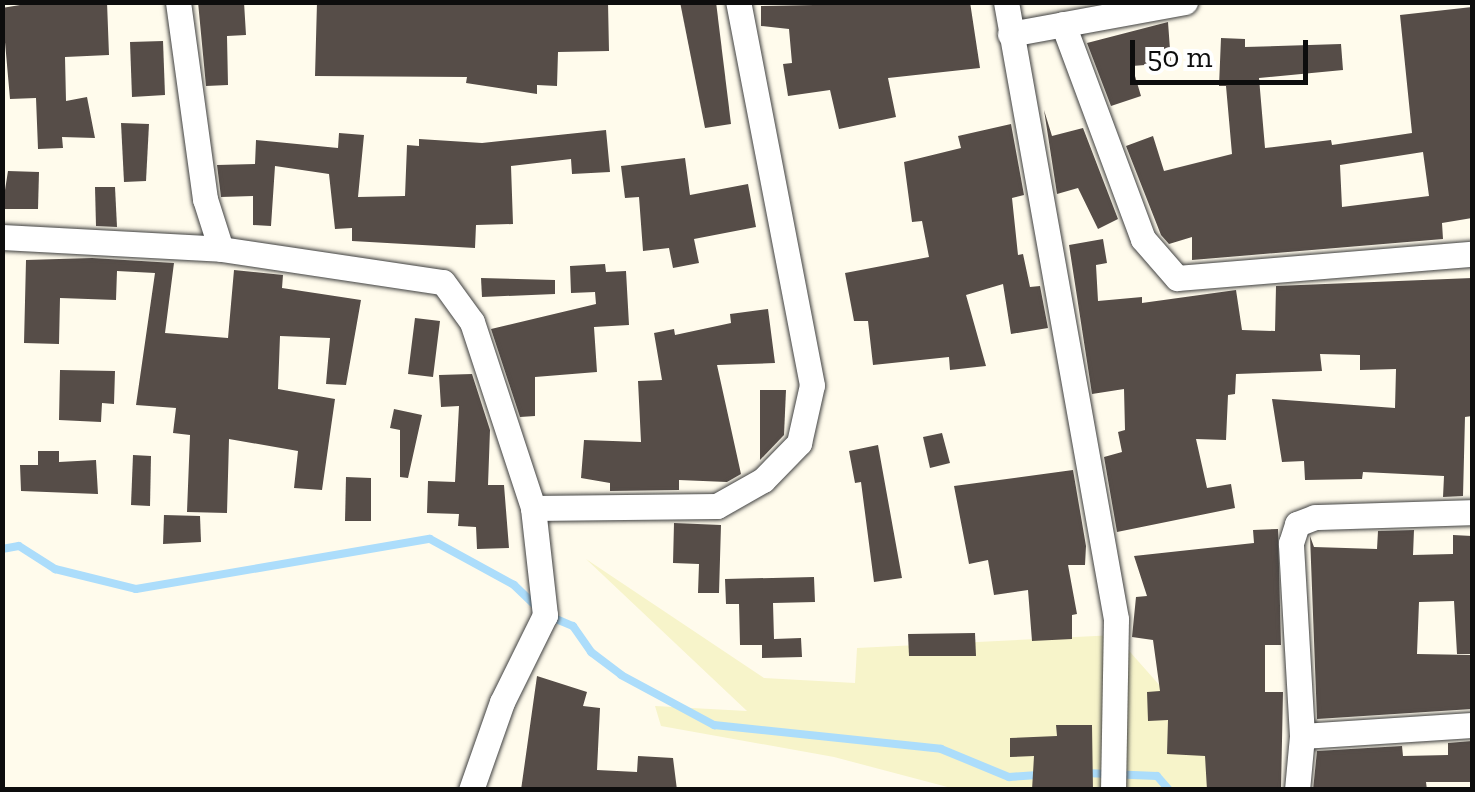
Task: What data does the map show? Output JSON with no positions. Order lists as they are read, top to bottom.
{
  "scale_bar": "50 m"
}
